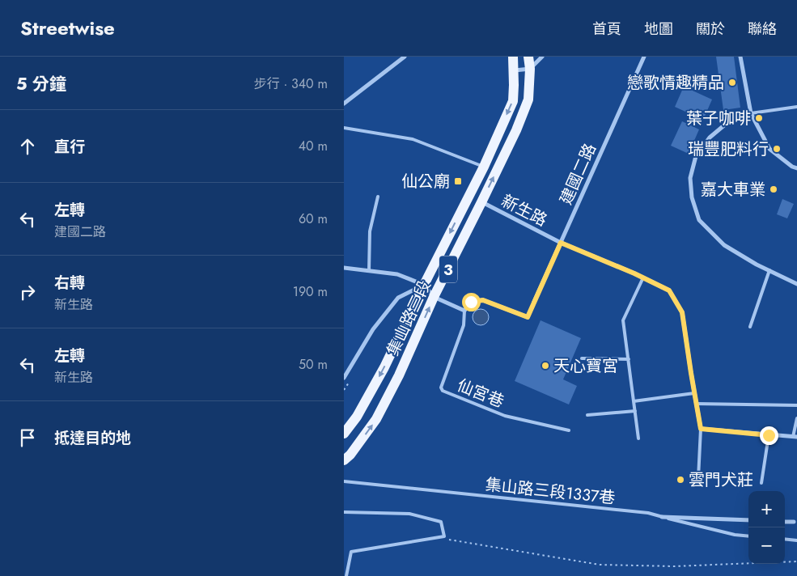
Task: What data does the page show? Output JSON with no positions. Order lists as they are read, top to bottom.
{
  "streets": {
    "main road": ["3", "集山路三段"],
    "street": ["建國二路", "新生路"],
    "lane": ["仙宮巷", "集山路三段1337巷"]
  },
  "crossings": [
    ["建國二路", "新生路"],
    ["新生路", "集山路三段"],
    ["3", "集山路三段"]
  ],
  "places": {
    "other": [
      "戀歌情趣精品",
      "葉子咖啡",
      "瑞豐肥料行",
      "嘉大車業",
      "天心寶宮",
      "雲門犬莊"
    ],
    "transit": ["仙公廟"]
  },
  "page": {
    "header": "Streetwise",
    "nav": [
      "首頁",
      "地圖",
      "關於",
      "聯絡"
    ],
    "heading": ["5 分鐘", "步行 · 340 m"],
    "list": [
      ["直行", "40 m"],
      ["左轉", "建國二路", "60 m"],
      ["右轉", "新生路", "190 m"],
      ["左轉", "新生路", "50 m"],
      "抵達目的地"
    ],
    "map_buttons": ["+", "−"]
  }
}
